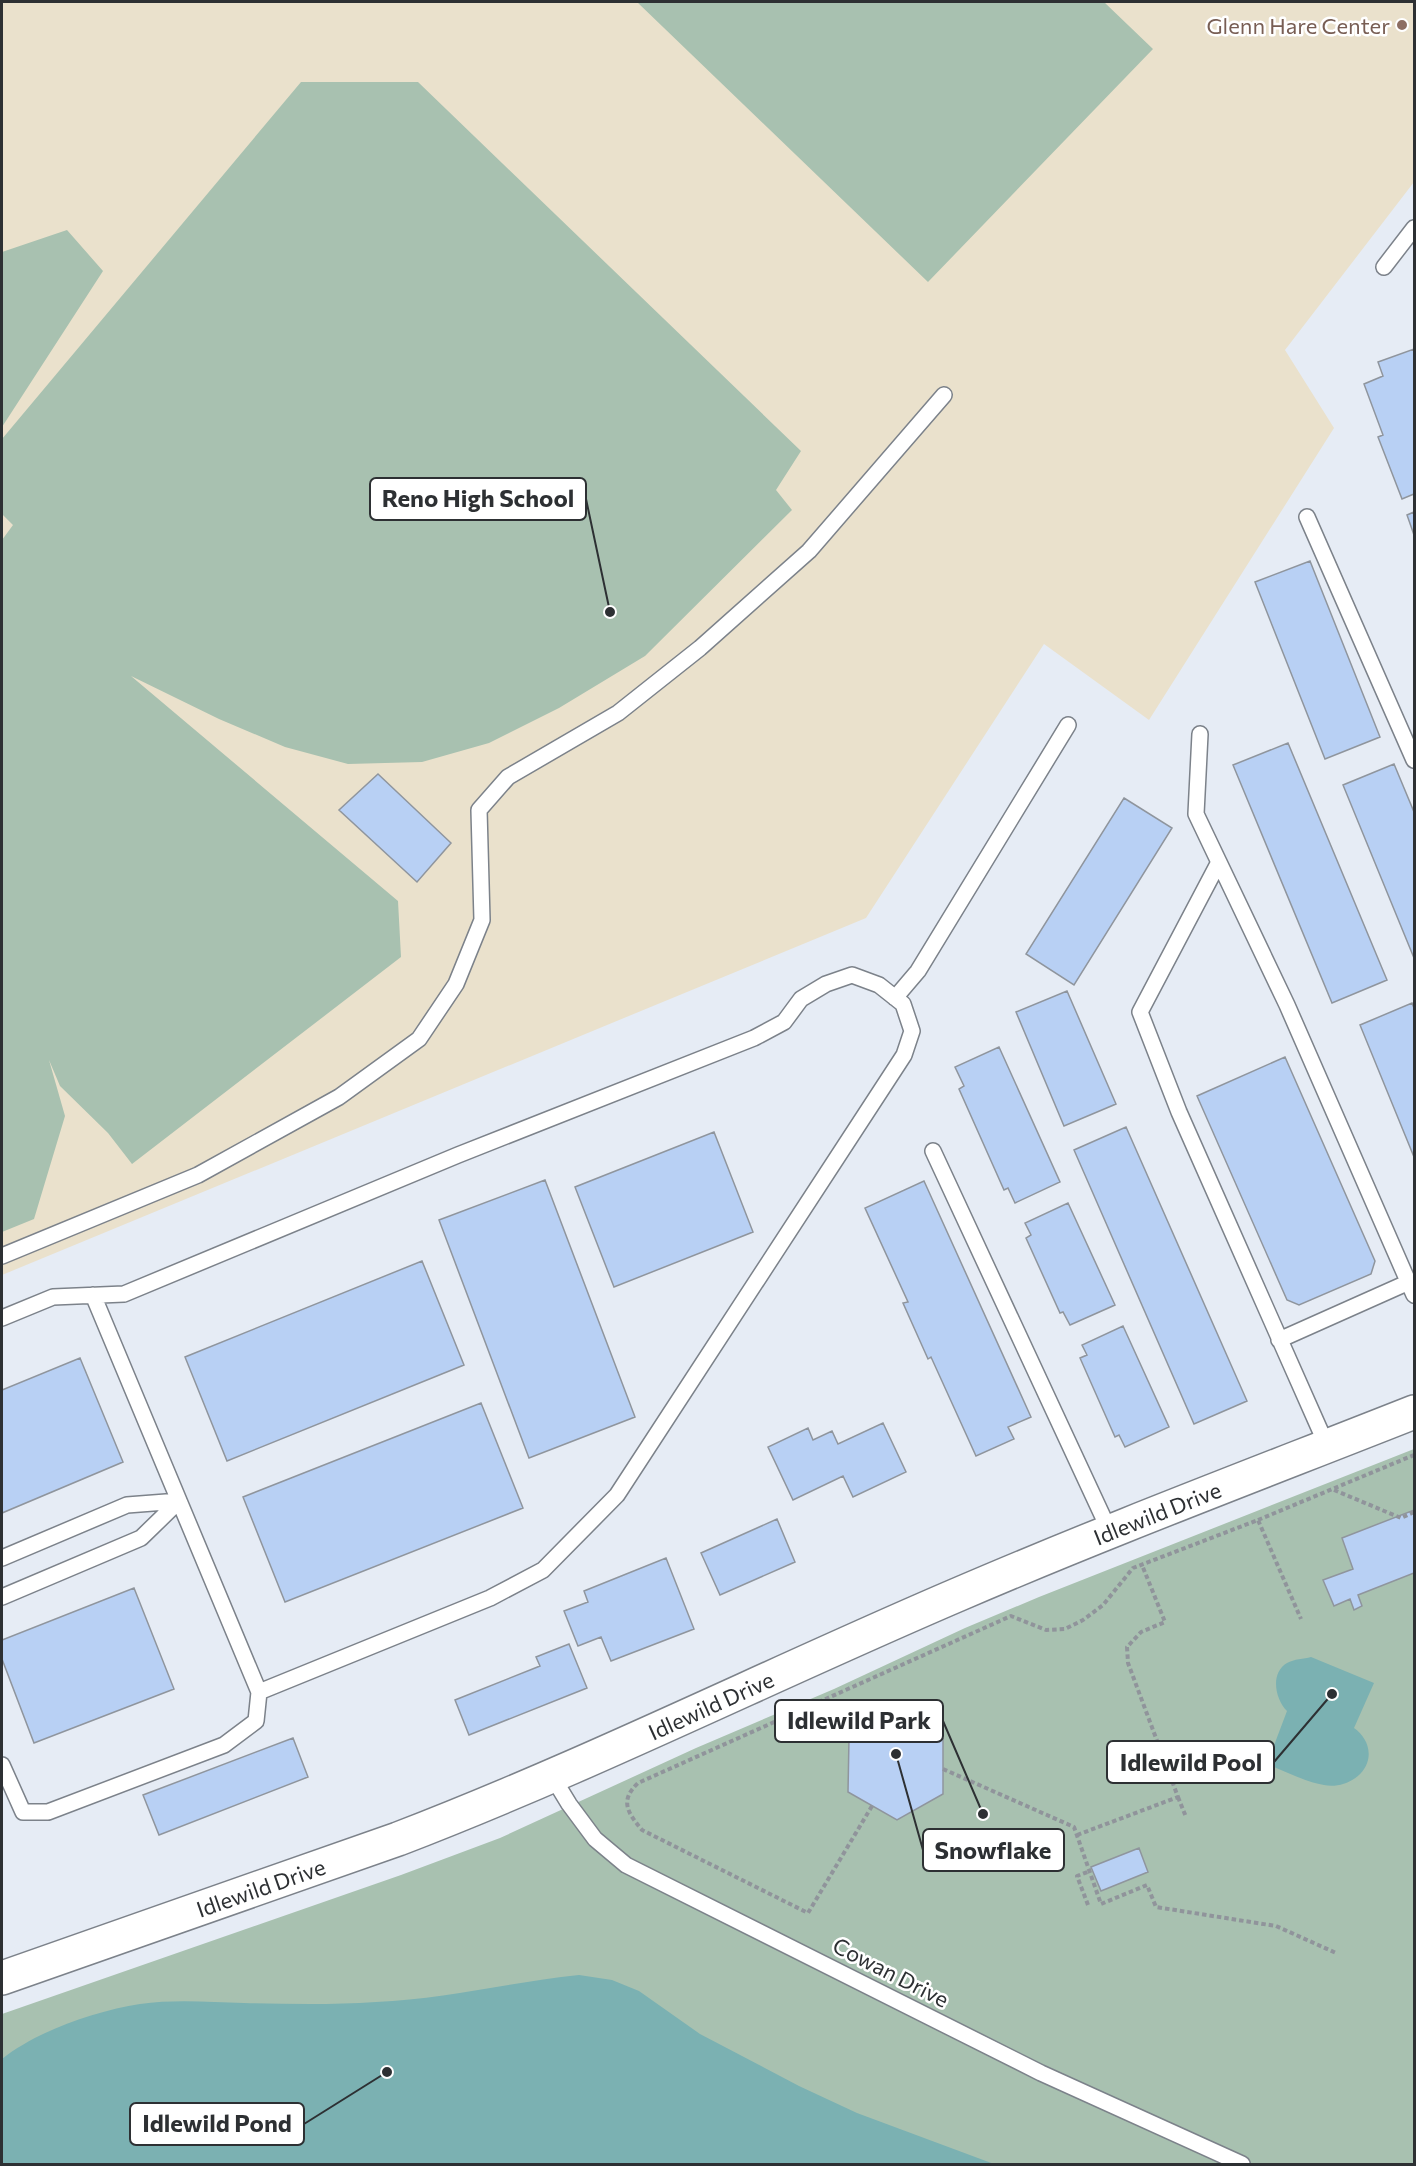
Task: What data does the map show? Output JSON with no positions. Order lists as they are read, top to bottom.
{
  "streets": {
    "street": ["Idlewild Drive"],
    "lane": ["Cowan Drive"]
  },
  "crossings": [
    ["Idlewild Drive", "Cowan Drive"]
  ],
  "places": [
    "Glenn Hare Center",
    "Reno High School",
    "Idlewild Pool",
    "Snowflake",
    "Idlewild Park",
    "Idlewild Pond"
  ]
}
